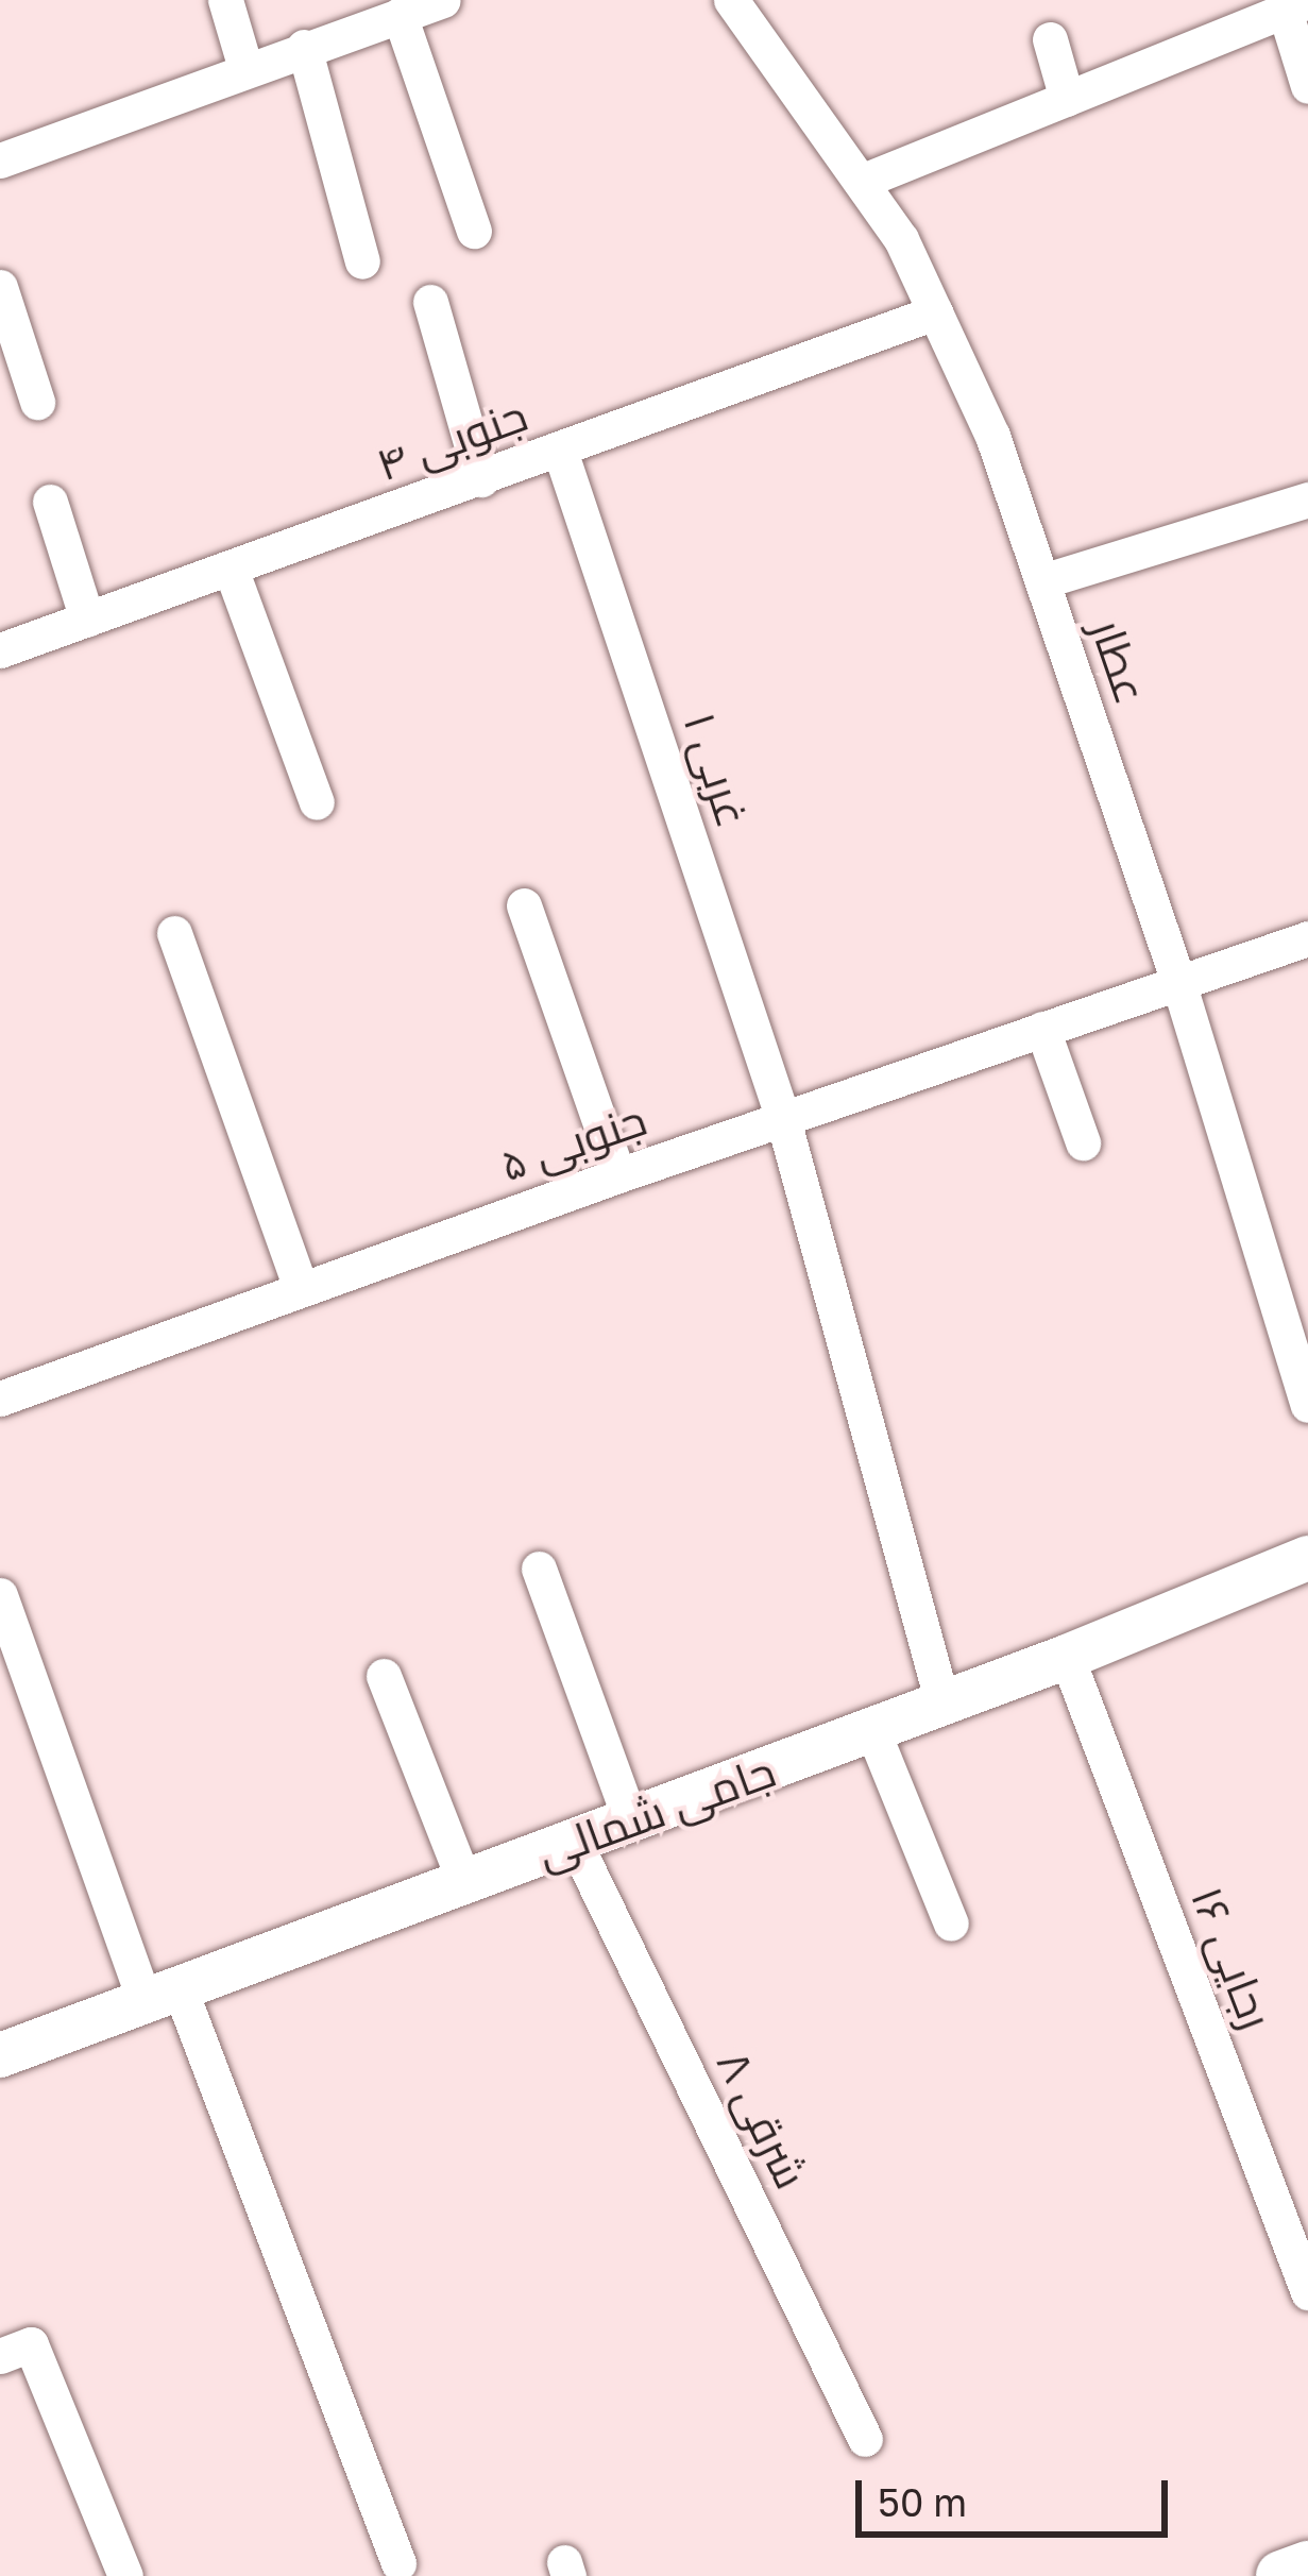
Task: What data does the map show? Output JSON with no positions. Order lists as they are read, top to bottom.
{
  "streets": {
    "street": [
      "جنوبی ۴",
      "عطار",
      "غربی ۱",
      "جنوبی ۵",
      "جامی شمالی",
      "رجایی ۱۶",
      "شرقی ۸"
    ]
  },
  "crossings": [
    ["جنوبی ۴", "عطار"],
    ["جنوبی ۴", "غربی ۱"],
    ["عطار", "جنوبی ۵"],
    ["غربی ۱", "جنوبی ۵"],
    ["غربی ۱", "جامی شمالی"],
    ["جامی شمالی", "رجایی ۱۶"],
    ["جامی شمالی", "شرقی ۸"]
  ],
  "scale_bar": "50 m"
}
